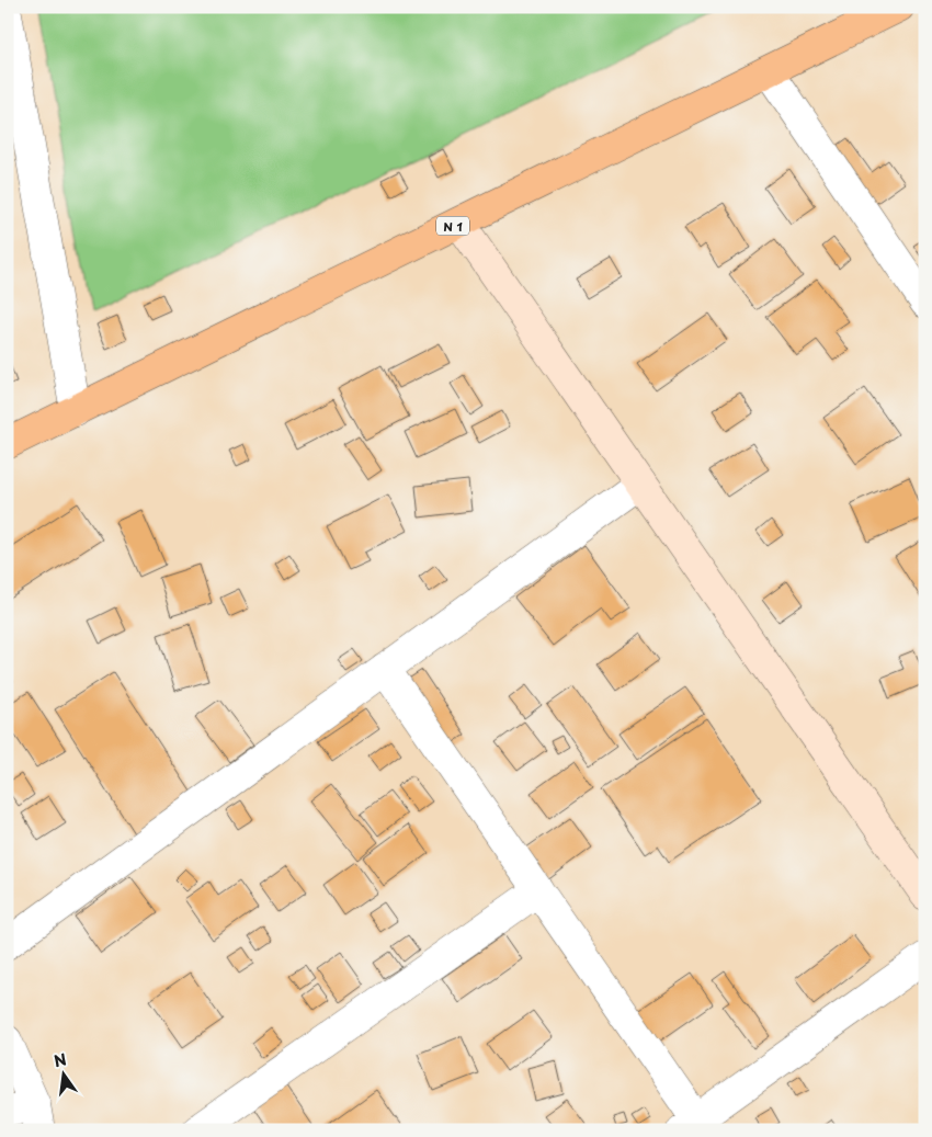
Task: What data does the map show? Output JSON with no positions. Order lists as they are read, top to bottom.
{
  "streets": {
    "highway": ["N 1"]
  },
  "north": "top"
}
